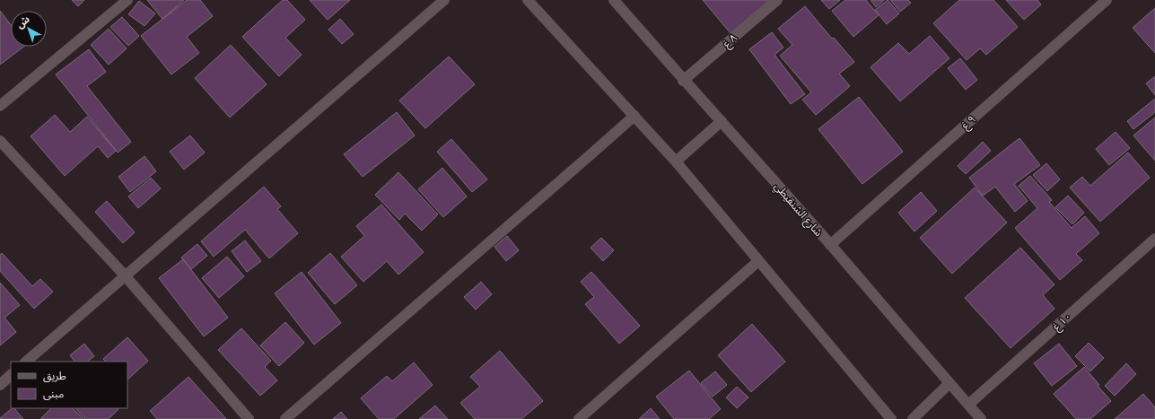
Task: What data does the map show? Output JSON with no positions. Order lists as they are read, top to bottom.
{
  "streets": {
    "street": [
      "٨ غ",
      "٩ غ",
      "شارع الشنقيطي",
      "١٠ غ"
    ]
  },
  "crossings": [
    ["٨ غ", "شارع الشنقيطي"],
    ["٩ غ", "شارع الشنقيطي"],
    ["شارع الشنقيطي", "١٠ غ"]
  ],
  "legend": ["طريق", "مبنى"],
  "north": "top left"
}
